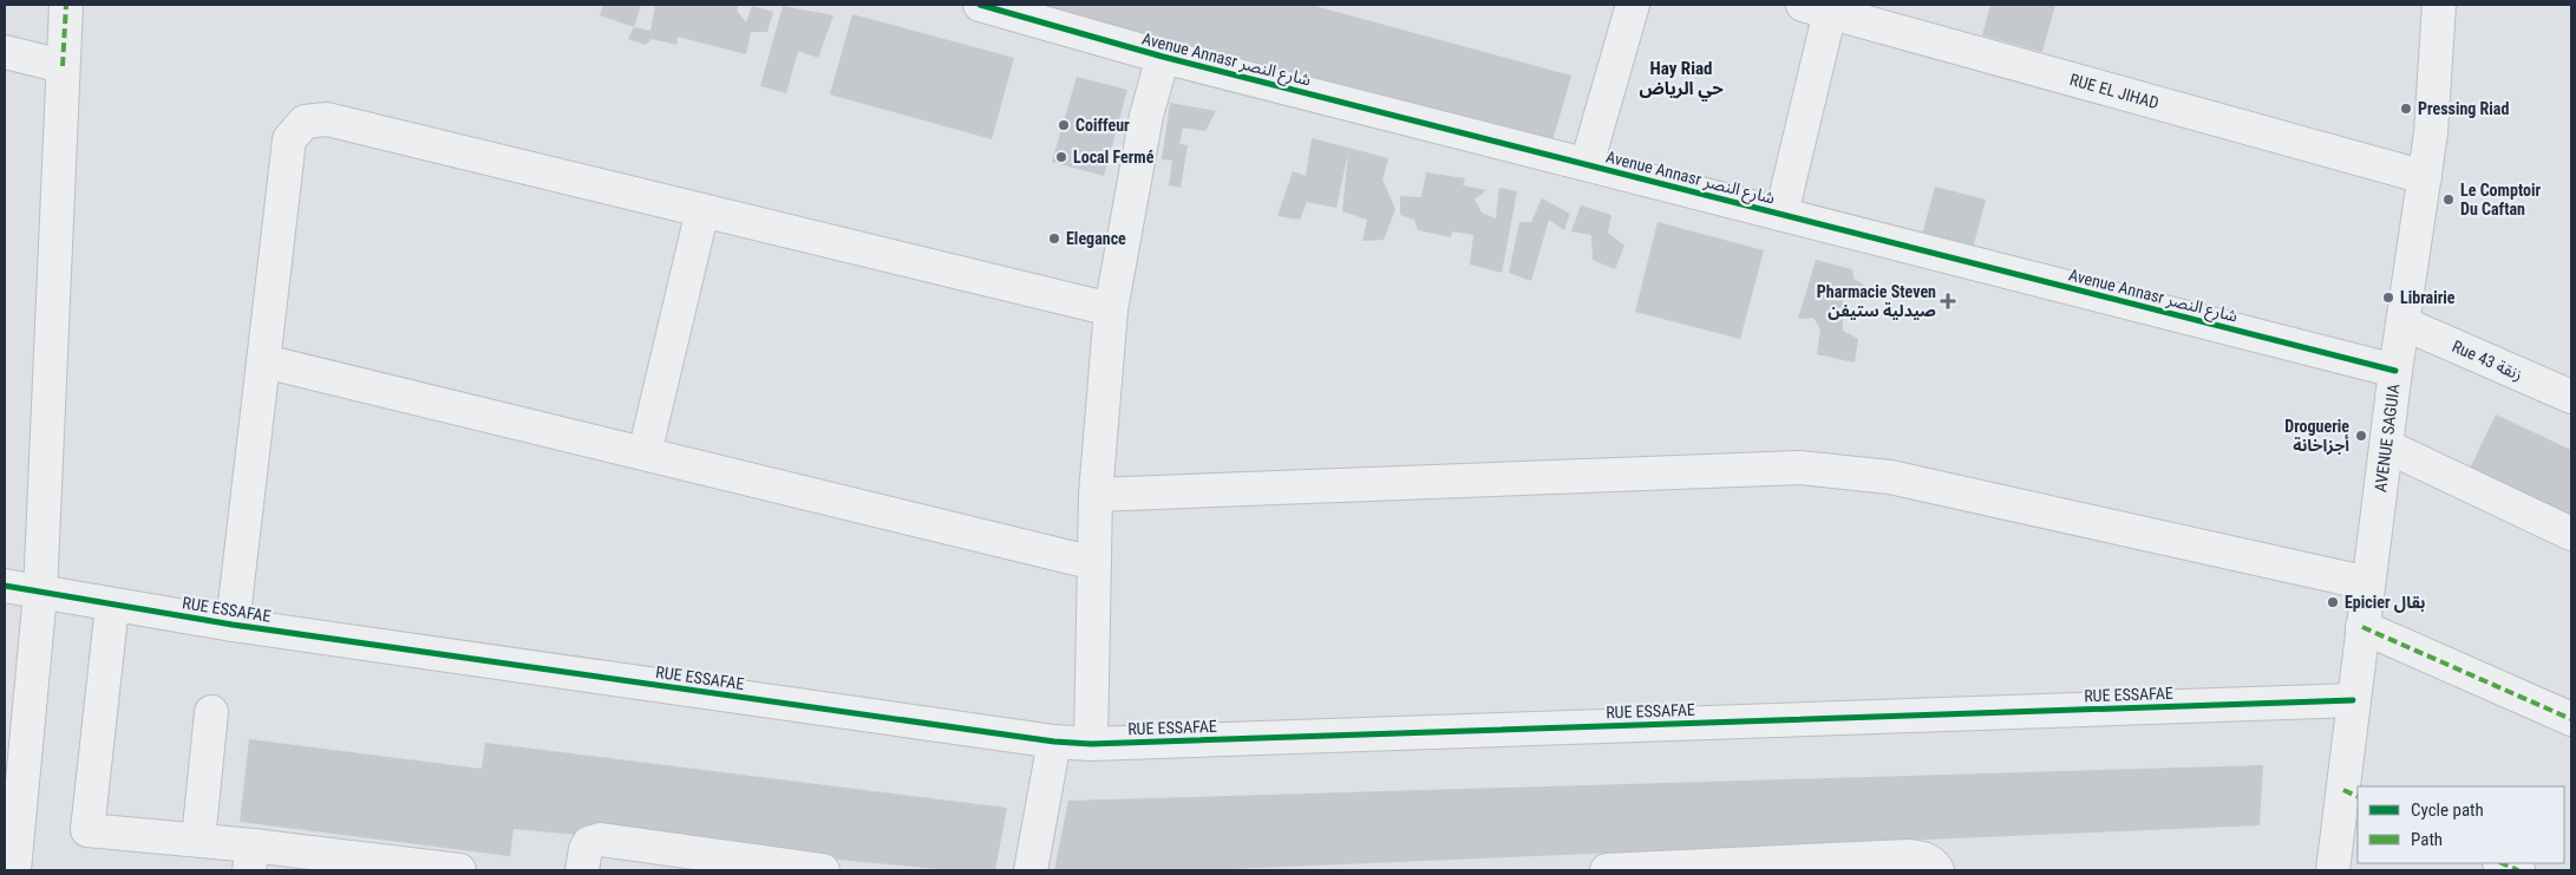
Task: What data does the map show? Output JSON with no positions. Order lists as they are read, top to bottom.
{
  "streets": {
    "street": [
      "Avenue Annasr شارع النصر",
      "RUE EL JIHAD",
      "Rue زنقة 43",
      "AVENUE SAGUIA",
      "RUE ESSAFAE"
    ]
  },
  "crossings": [
    ["Avenue Annasr شارع النصر", "AVENUE SAGUIA"],
    ["RUE EL JIHAD", "AVENUE SAGUIA"],
    ["Rue زنقة 43", "AVENUE SAGUIA"],
    ["AVENUE SAGUIA", "RUE ESSAFAE"]
  ],
  "districts": ["Hay Riad حي الرياض"],
  "places": {
    "other": [
      "Pressing Riad",
      "Coiffeur",
      "Local Fermé",
      "Le Comptoir Du Caftan",
      "Elegance",
      "Librairie",
      "Droguerie أجزاخانة",
      "Epicier بقال"
    ],
    "health": ["Pharmacie Steven صيدلية ستيفن"]
  },
  "legend": ["Cycle path", "Path"]
}
